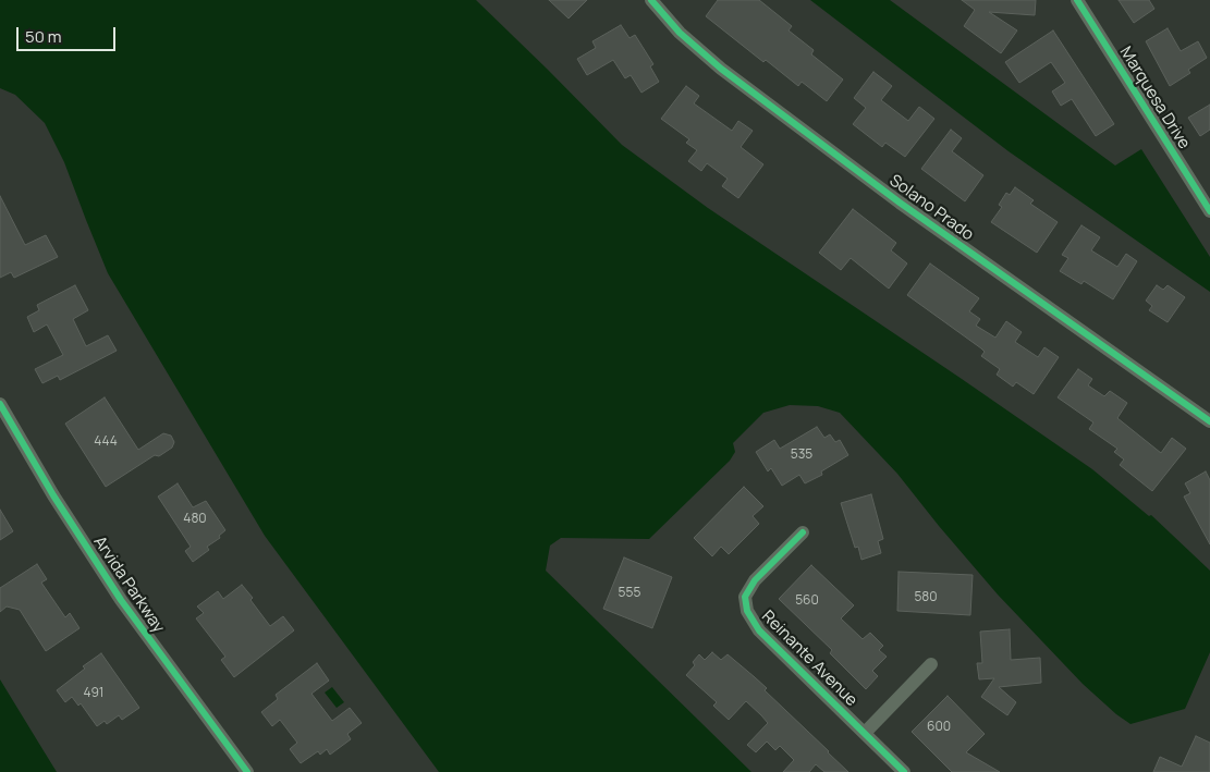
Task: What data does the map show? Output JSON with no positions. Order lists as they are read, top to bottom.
{
  "streets": {
    "street": [
      "Marquesa Drive",
      "Solano Prado",
      "Arvida Parkway",
      "Reinante Avenue"
    ]
  },
  "house_numbers": [
    "444",
    "535",
    "480",
    "555",
    "580",
    "560",
    "491",
    "600"
  ],
  "scale_bar": "50 m"
}
